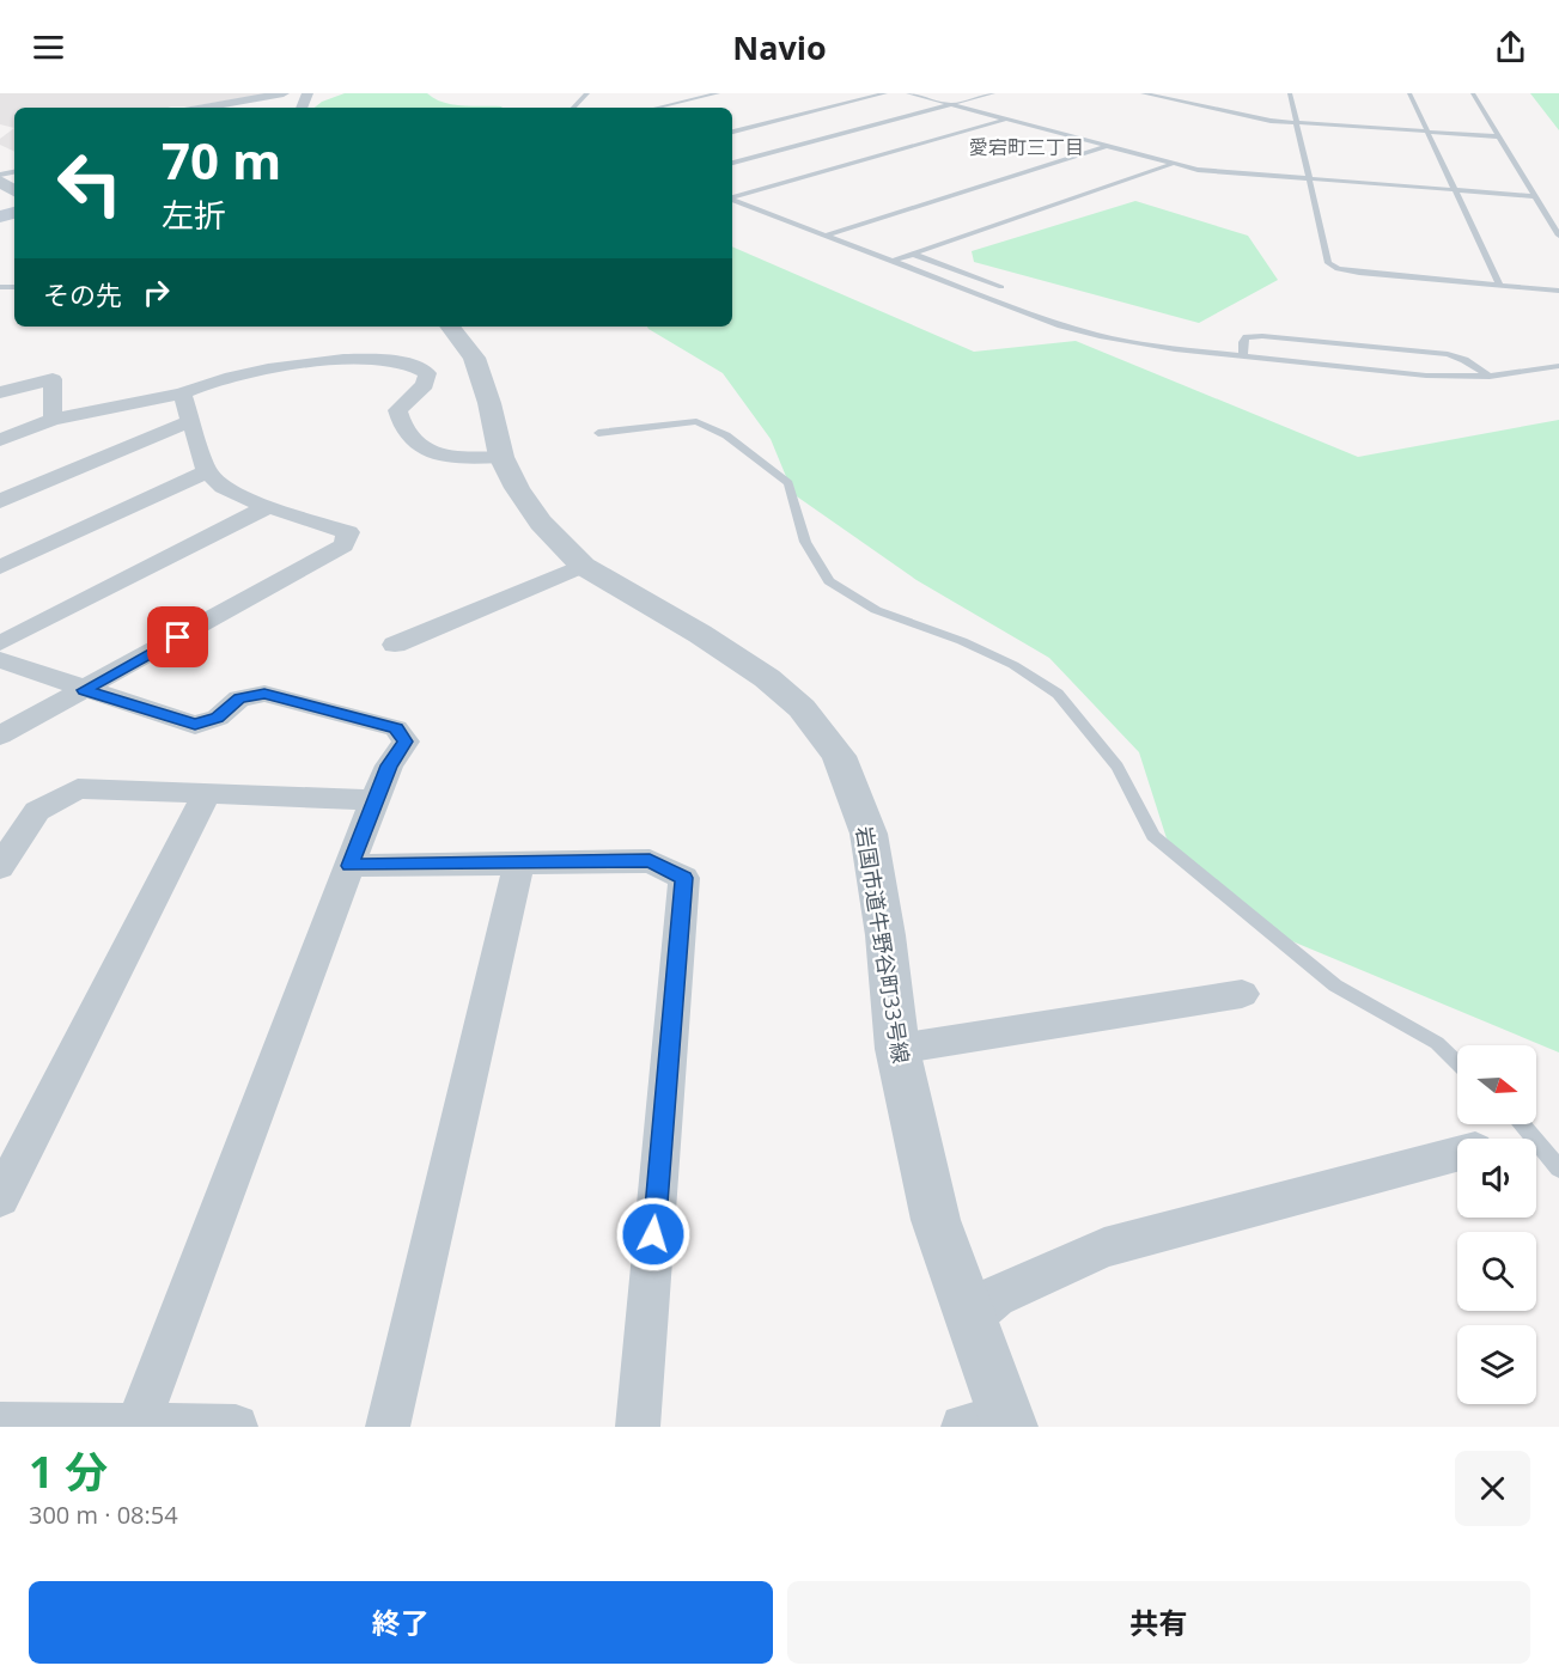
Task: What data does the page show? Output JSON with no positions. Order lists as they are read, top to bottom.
{
  "streets": {
    "street": ["岩国市道牛野谷町33号線"]
  },
  "districts": ["愛宕町三丁目"],
  "north": "right",
  "page": {
    "header": "Navio",
    "turn": ["70 m", "左折"],
    "then": "その先",
    "heading": ["1 分", "300 m · 08:54"],
    "buttons": ["終了", "共有"]
  }
}
